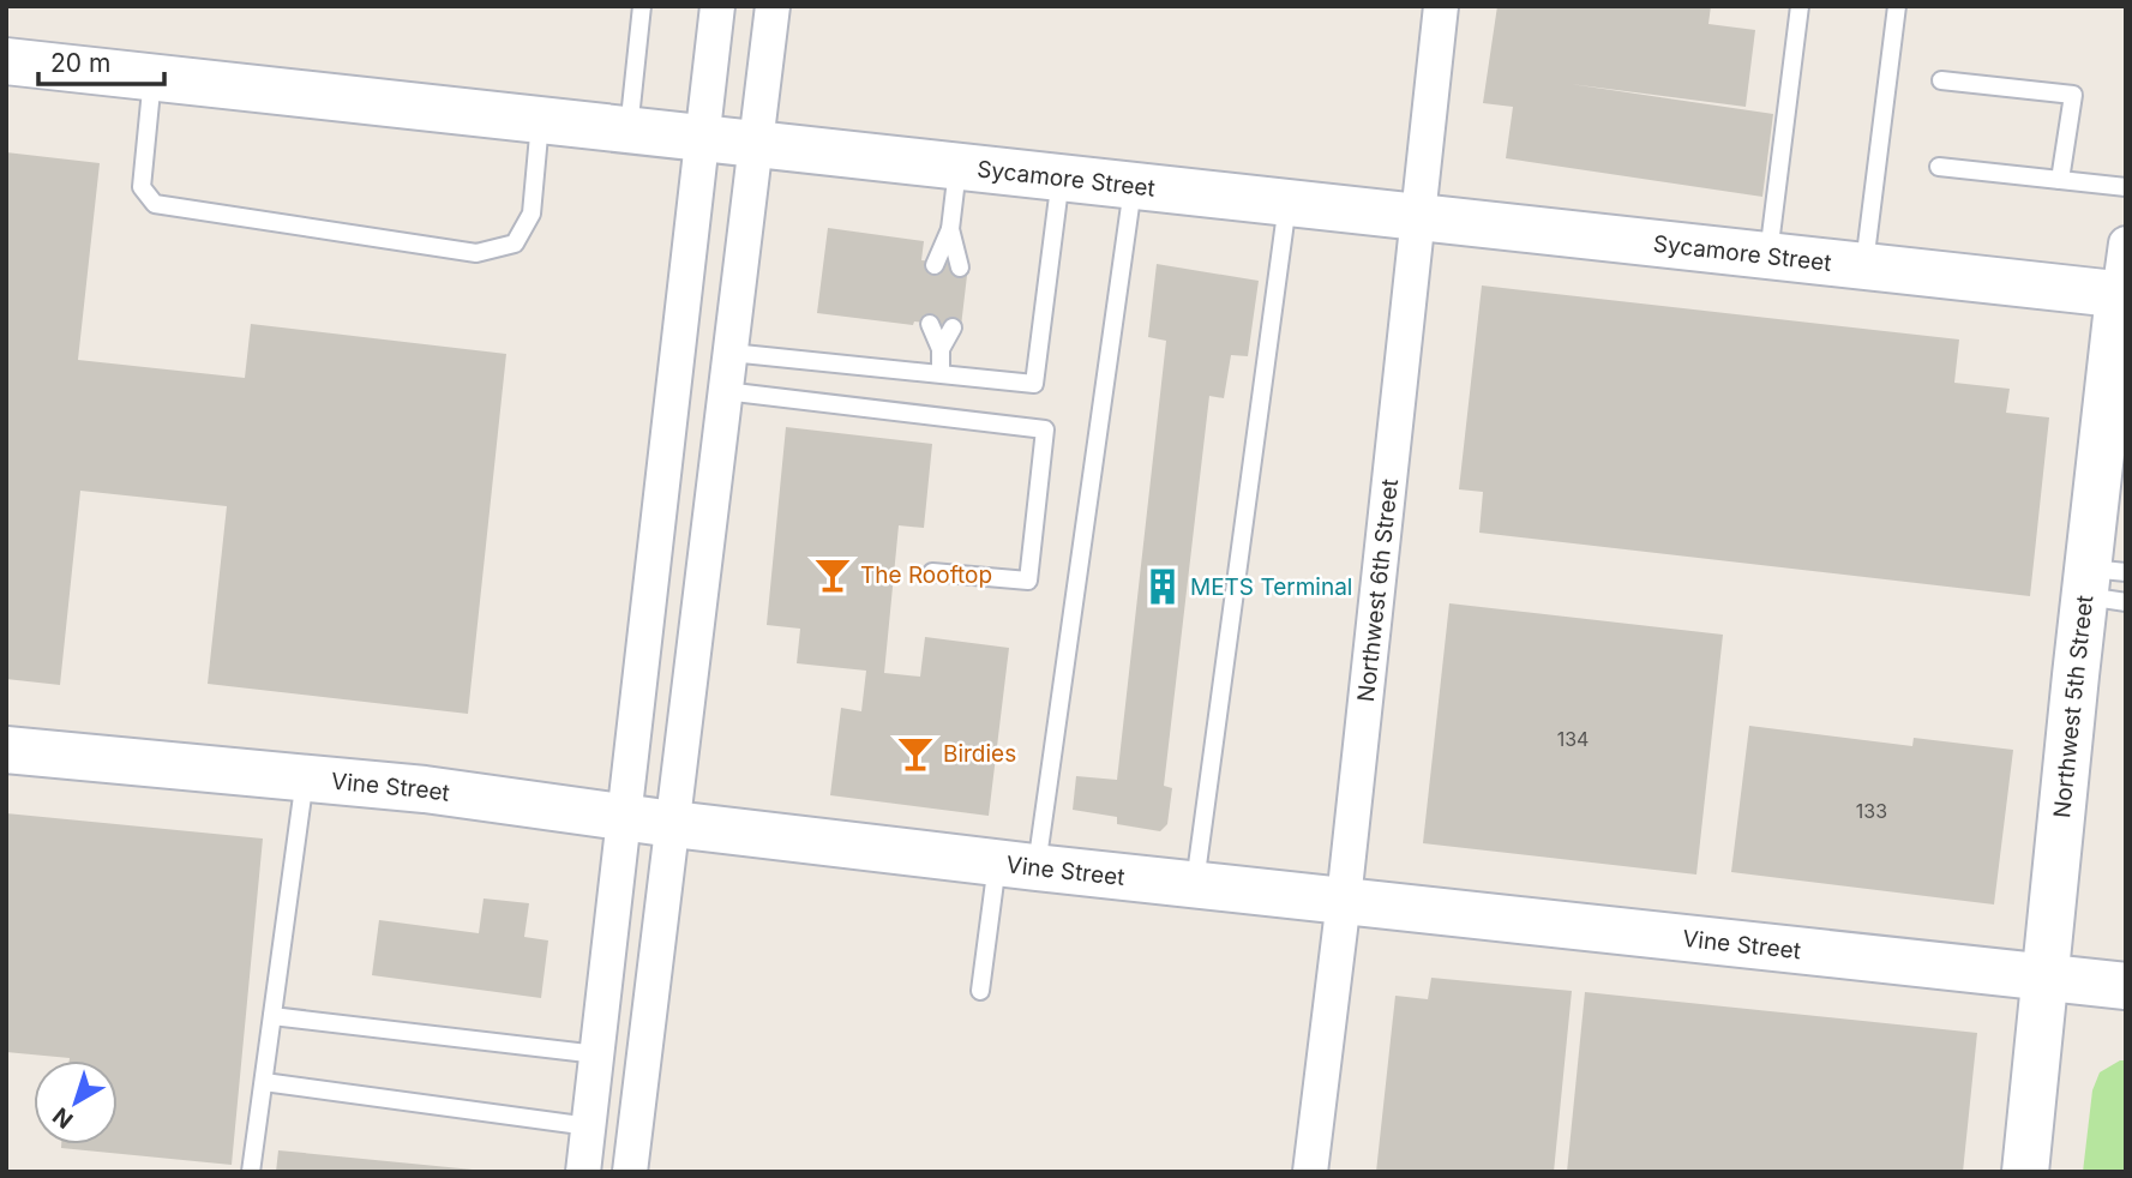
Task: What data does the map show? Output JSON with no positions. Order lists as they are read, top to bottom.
{
  "streets": {
    "main road": ["Sycamore Street", "Northwest 5th Street", "Vine Street"],
    "street": ["Northwest 6th Street"]
  },
  "crossings": [
    ["Sycamore Street", "Northwest 6th Street"],
    ["Sycamore Street", "Northwest 5th Street"],
    ["Northwest 6th Street", "Vine Street"],
    ["Northwest 5th Street", "Vine Street"]
  ],
  "places": {
    "bar": ["The Rooftop", "Birdies"],
    "building": ["METS Terminal"]
  },
  "house_numbers": ["134", "133"],
  "scale_bar": "20 m",
  "north": "bottom left"
}
